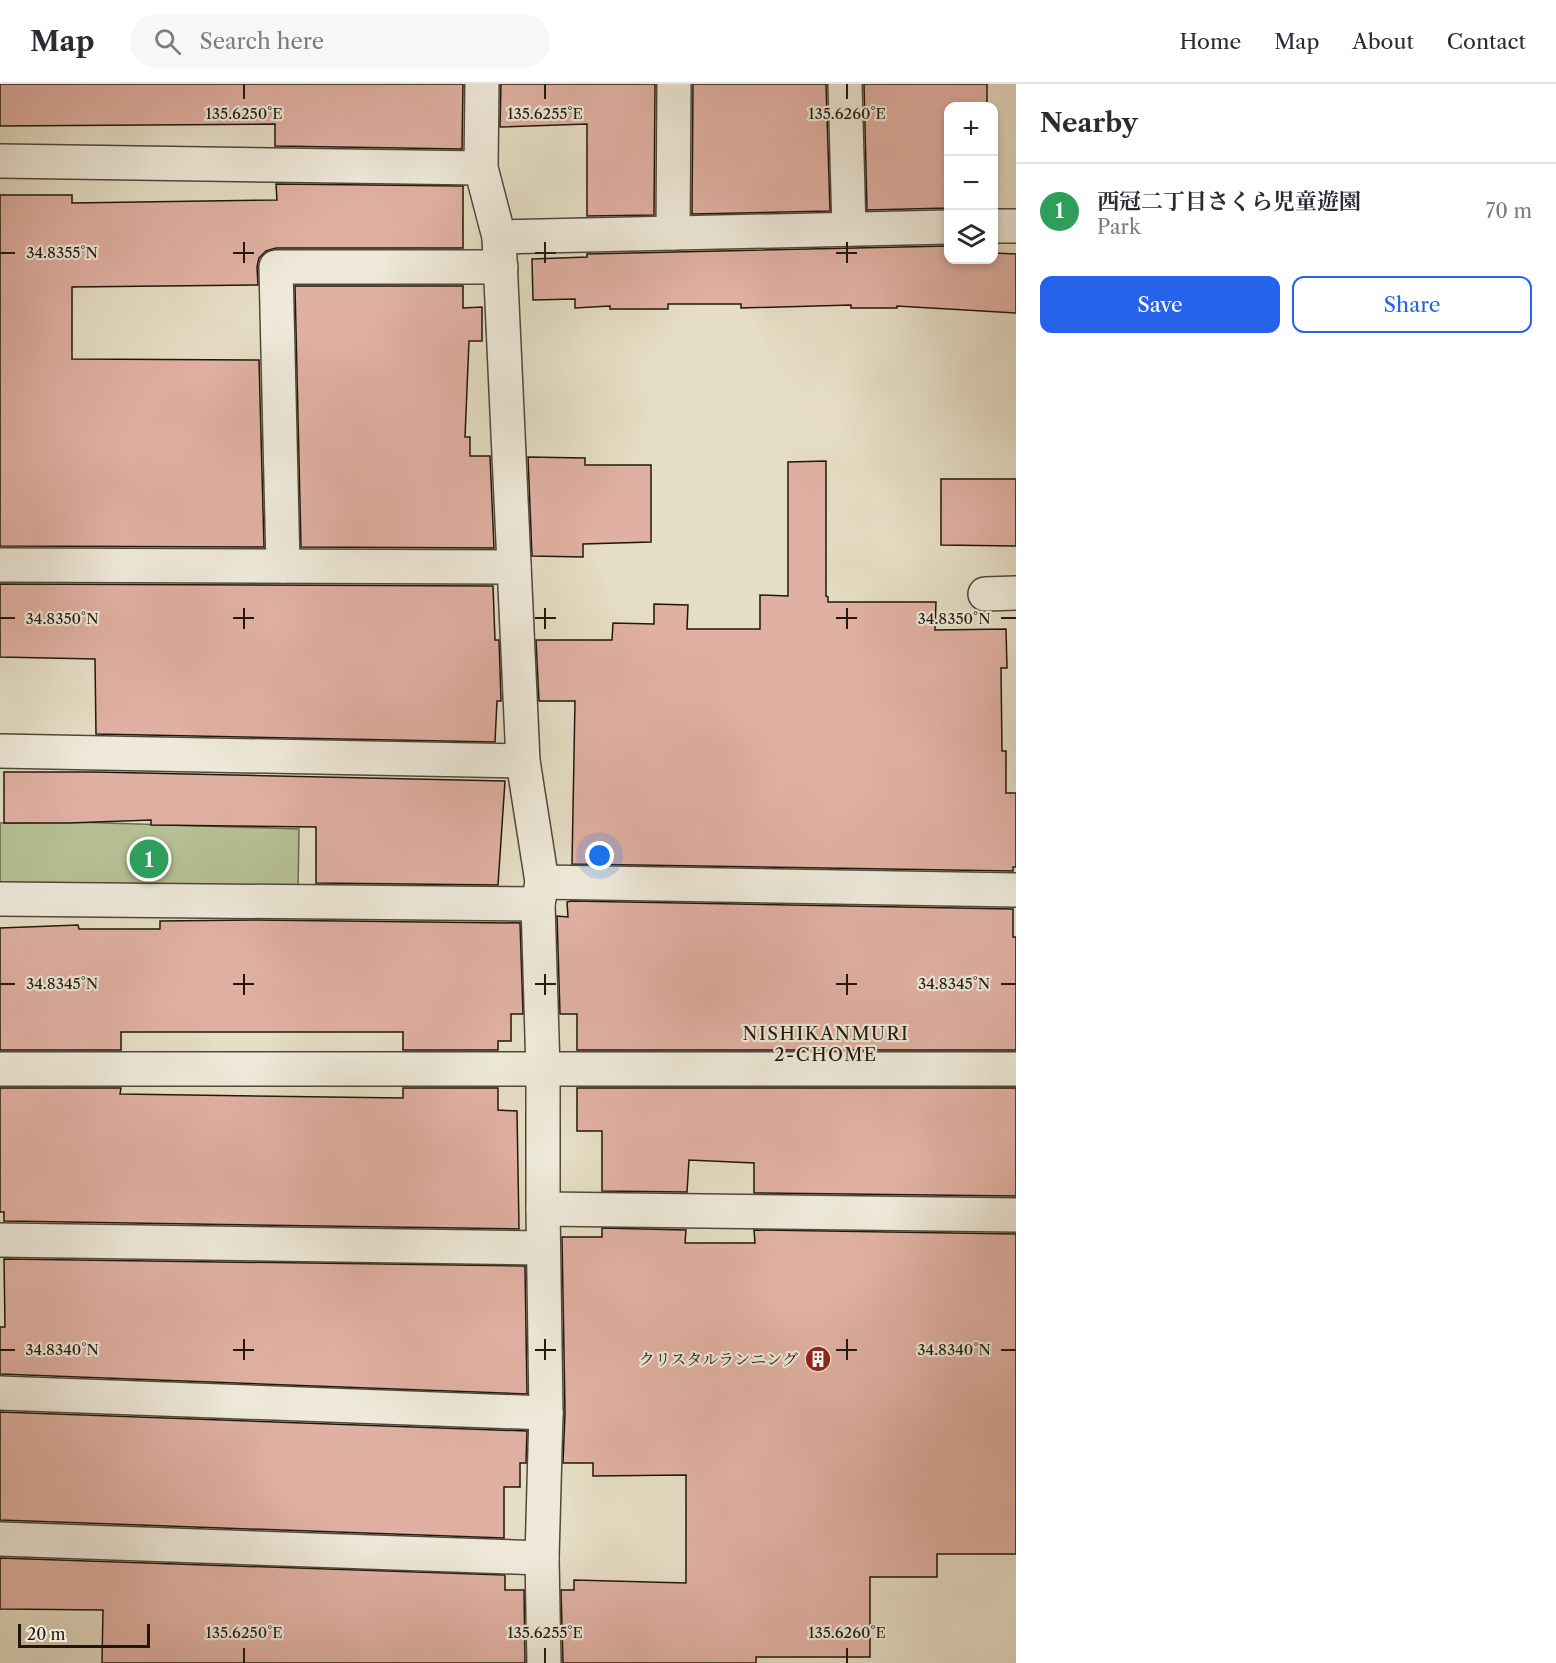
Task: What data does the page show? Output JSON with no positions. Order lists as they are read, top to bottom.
{
  "districts": ["NISHIKANMURI 2-CHOME"],
  "places": {
    "building": ["クリスタルランニング"]
  },
  "scale_bar": "20 m",
  "page": {
    "header": "Map",
    "search": "Search here",
    "nav": [
      "Home",
      "Map",
      "About",
      "Contact"
    ],
    "heading": "Nearby",
    "map_buttons": ["+", "−"],
    "list": [
      {
        "mark": "1",
        "name": "西冠二丁目さくら児童遊園",
        "note": "Park",
        "value": "70 m"
      }
    ],
    "buttons": ["Save", "Share"],
    "pins": "1",
    "scale": "20 m"
  },
  "coordinates": [
    "135.6250°E",
    "135.6255°E",
    "135.6260°E",
    "34.8355°N",
    "34.8350°N",
    "34.8345°N",
    "34.8340°N"
  ]
}
